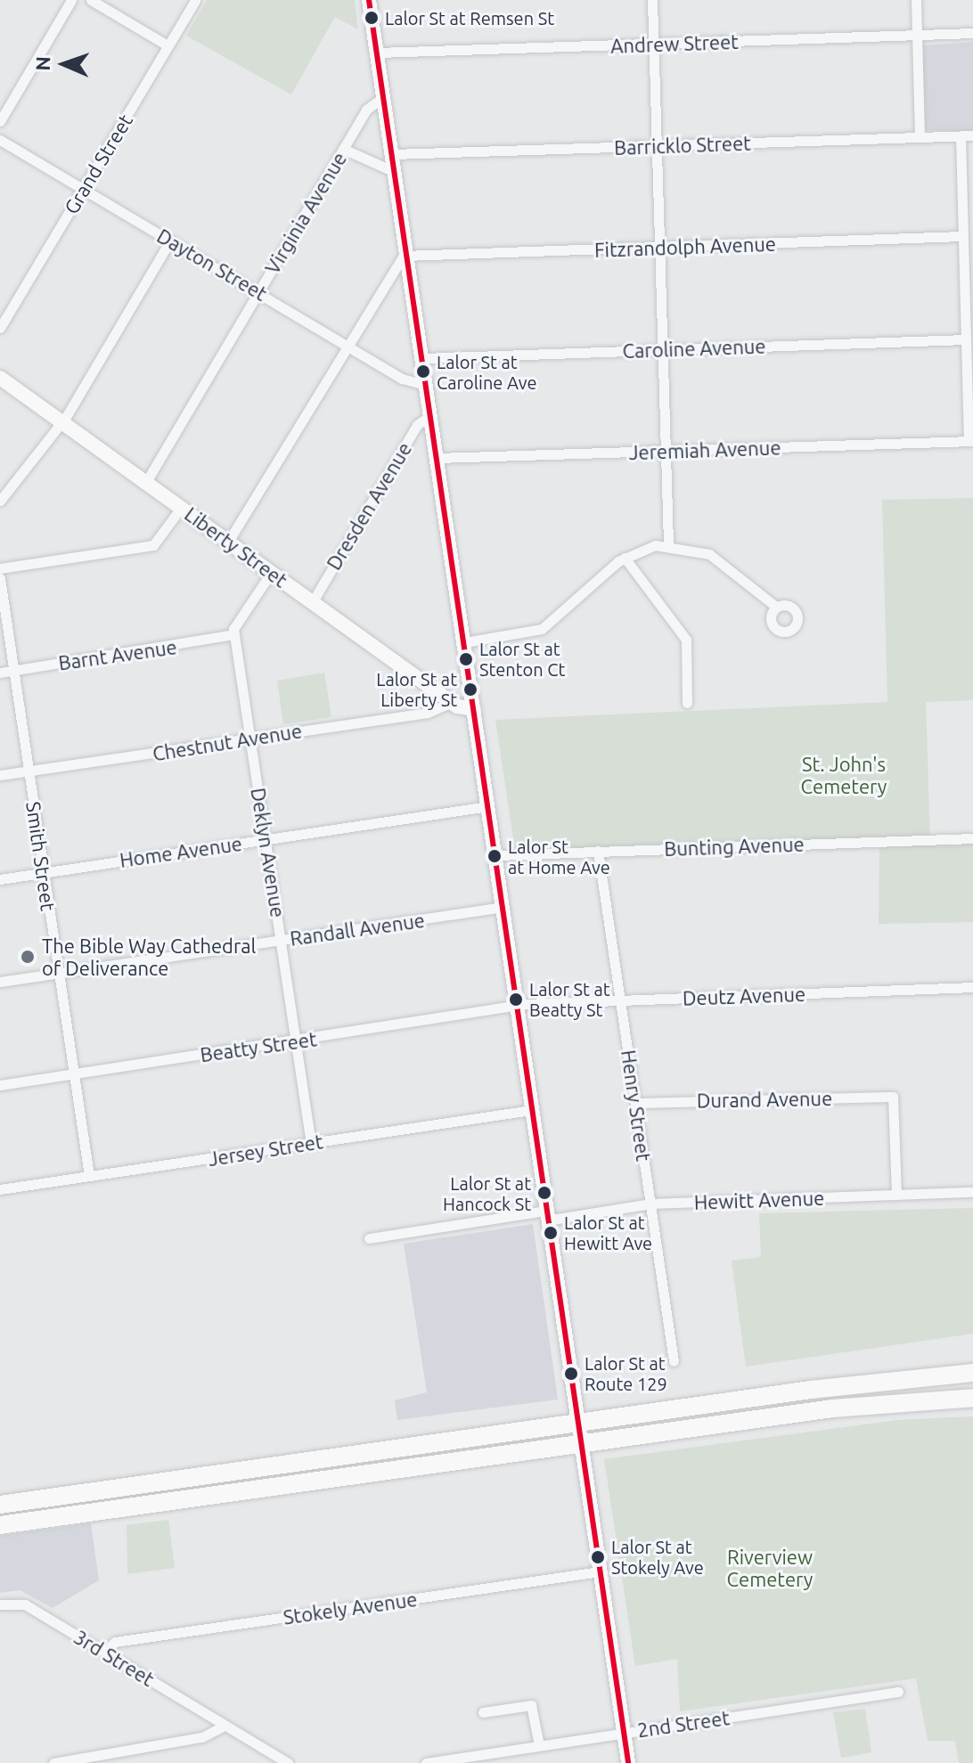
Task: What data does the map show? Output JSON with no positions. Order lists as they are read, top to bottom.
{
  "streets": {
    "main road": ["Liberty Street"],
    "street": [
      "Andrew Street",
      "Barricklo Street",
      "Grand Street",
      "Virginia Avenue",
      "Fitzrandolph Avenue",
      "Dayton Street",
      "Caroline Avenue",
      "Jeremiah Avenue",
      "Dresden Avenue",
      "Barnt Avenue",
      "Chestnut Avenue",
      "Bunting Avenue",
      "Home Avenue",
      "Deklyn Avenue",
      "Smith Street",
      "Randall Avenue",
      "Deutz Avenue",
      "Beatty Street",
      "Durand Avenue",
      "Henry Street",
      "Jersey Street",
      "Hewitt Avenue",
      "Stokely Avenue",
      "3rd Street",
      "2nd Street"
    ]
  },
  "crossings": [
    ["Grand Street", "Dayton Street"],
    ["Virginia Avenue", "Dayton Street"],
    ["Virginia Avenue", "Liberty Street"],
    ["Dresden Avenue", "Liberty Street"],
    ["Liberty Street", "Chestnut Avenue"],
    ["Barnt Avenue", "Deklyn Avenue"],
    ["Barnt Avenue", "Smith Street"],
    ["Chestnut Avenue", "Deklyn Avenue"],
    ["Chestnut Avenue", "Smith Street"],
    ["Bunting Avenue", "Henry Street"],
    ["Home Avenue", "Deklyn Avenue"],
    ["Home Avenue", "Smith Street"],
    ["Deklyn Avenue", "Randall Avenue"],
    ["Deklyn Avenue", "Beatty Street"],
    ["Deklyn Avenue", "Jersey Street"],
    ["Smith Street", "Randall Avenue"],
    ["Smith Street", "Beatty Street"],
    ["Smith Street", "Jersey Street"],
    ["Deutz Avenue", "Beatty Street"],
    ["Deutz Avenue", "Henry Street"],
    ["Durand Avenue", "Henry Street"],
    ["Durand Avenue", "Hewitt Avenue"],
    ["Henry Street", "Hewitt Avenue"],
    ["Stokely Avenue", "3rd Street"]
  ],
  "parks": ["St. John's Cemetery", "Riverview Cemetery"],
  "places": [
    "Lalor St at Remsen St",
    "Lalor St at Caroline Ave",
    "Lalor St at Stenton Ct",
    "Lalor St at Liberty St",
    "Lalor St at Home Ave",
    "The Bible Way Cathedral of Deliverance",
    "Lalor St at Beatty St",
    "Lalor St at Hancock St",
    "Lalor St at Hewitt Ave",
    "Lalor St at Route 129",
    "Lalor St at Stokely Ave"
  ],
  "north": "left"
}
